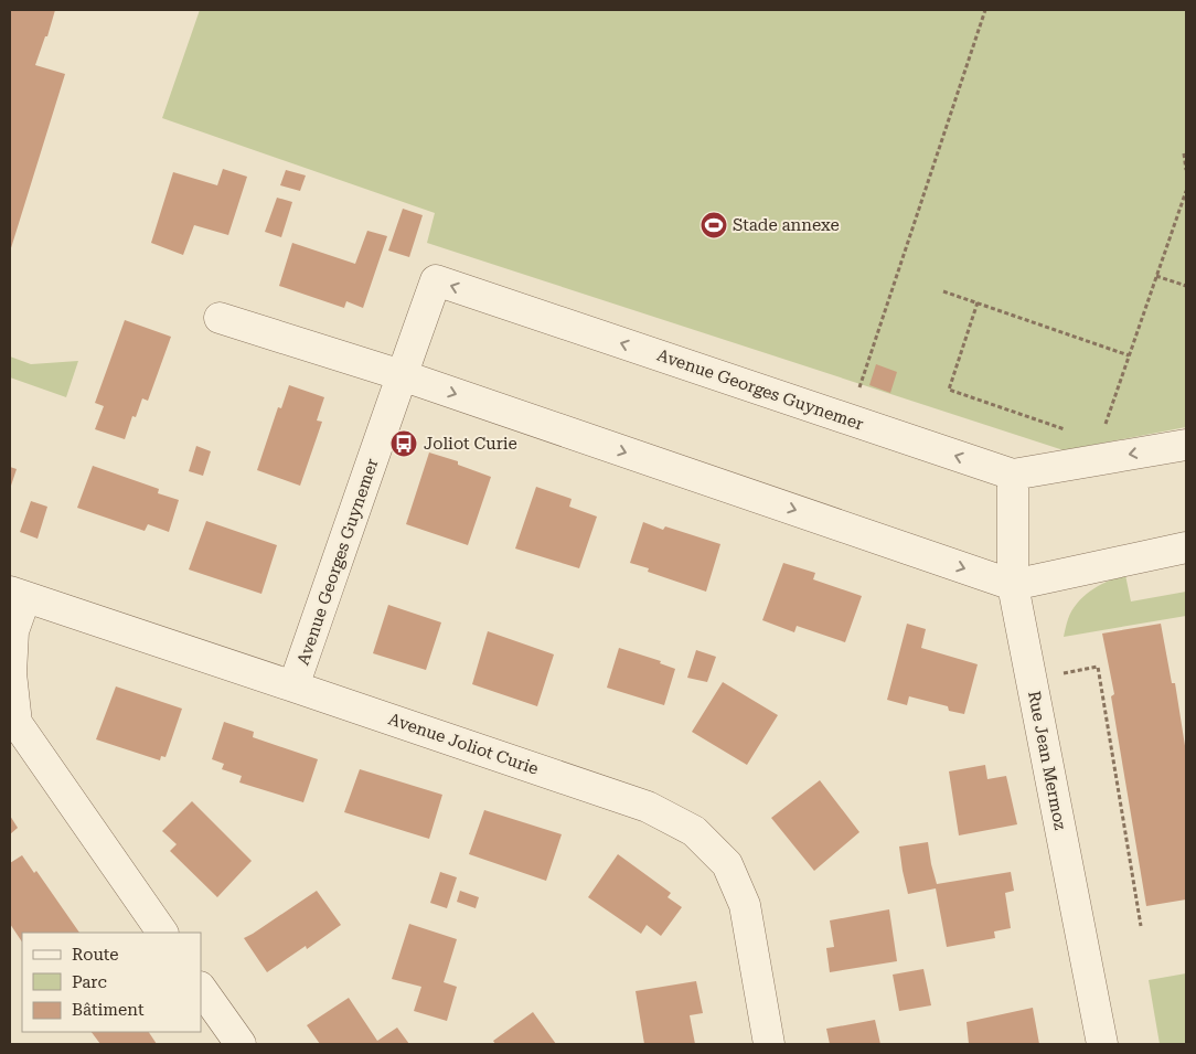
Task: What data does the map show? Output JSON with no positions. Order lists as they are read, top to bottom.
{
  "streets": {
    "street": ["Avenue Georges Guynemer", "Avenue Joliot Curie", "Rue Jean Mermoz"]
  },
  "crossings": [
    ["Avenue Georges Guynemer", "Avenue Joliot Curie"],
    ["Avenue Georges Guynemer", "Rue Jean Mermoz"]
  ],
  "places": {
    "sports": ["Stade annexe"],
    "bus stop": ["Joliot Curie"]
  },
  "legend": ["Route", "Parc", "Bâtiment"]
}
